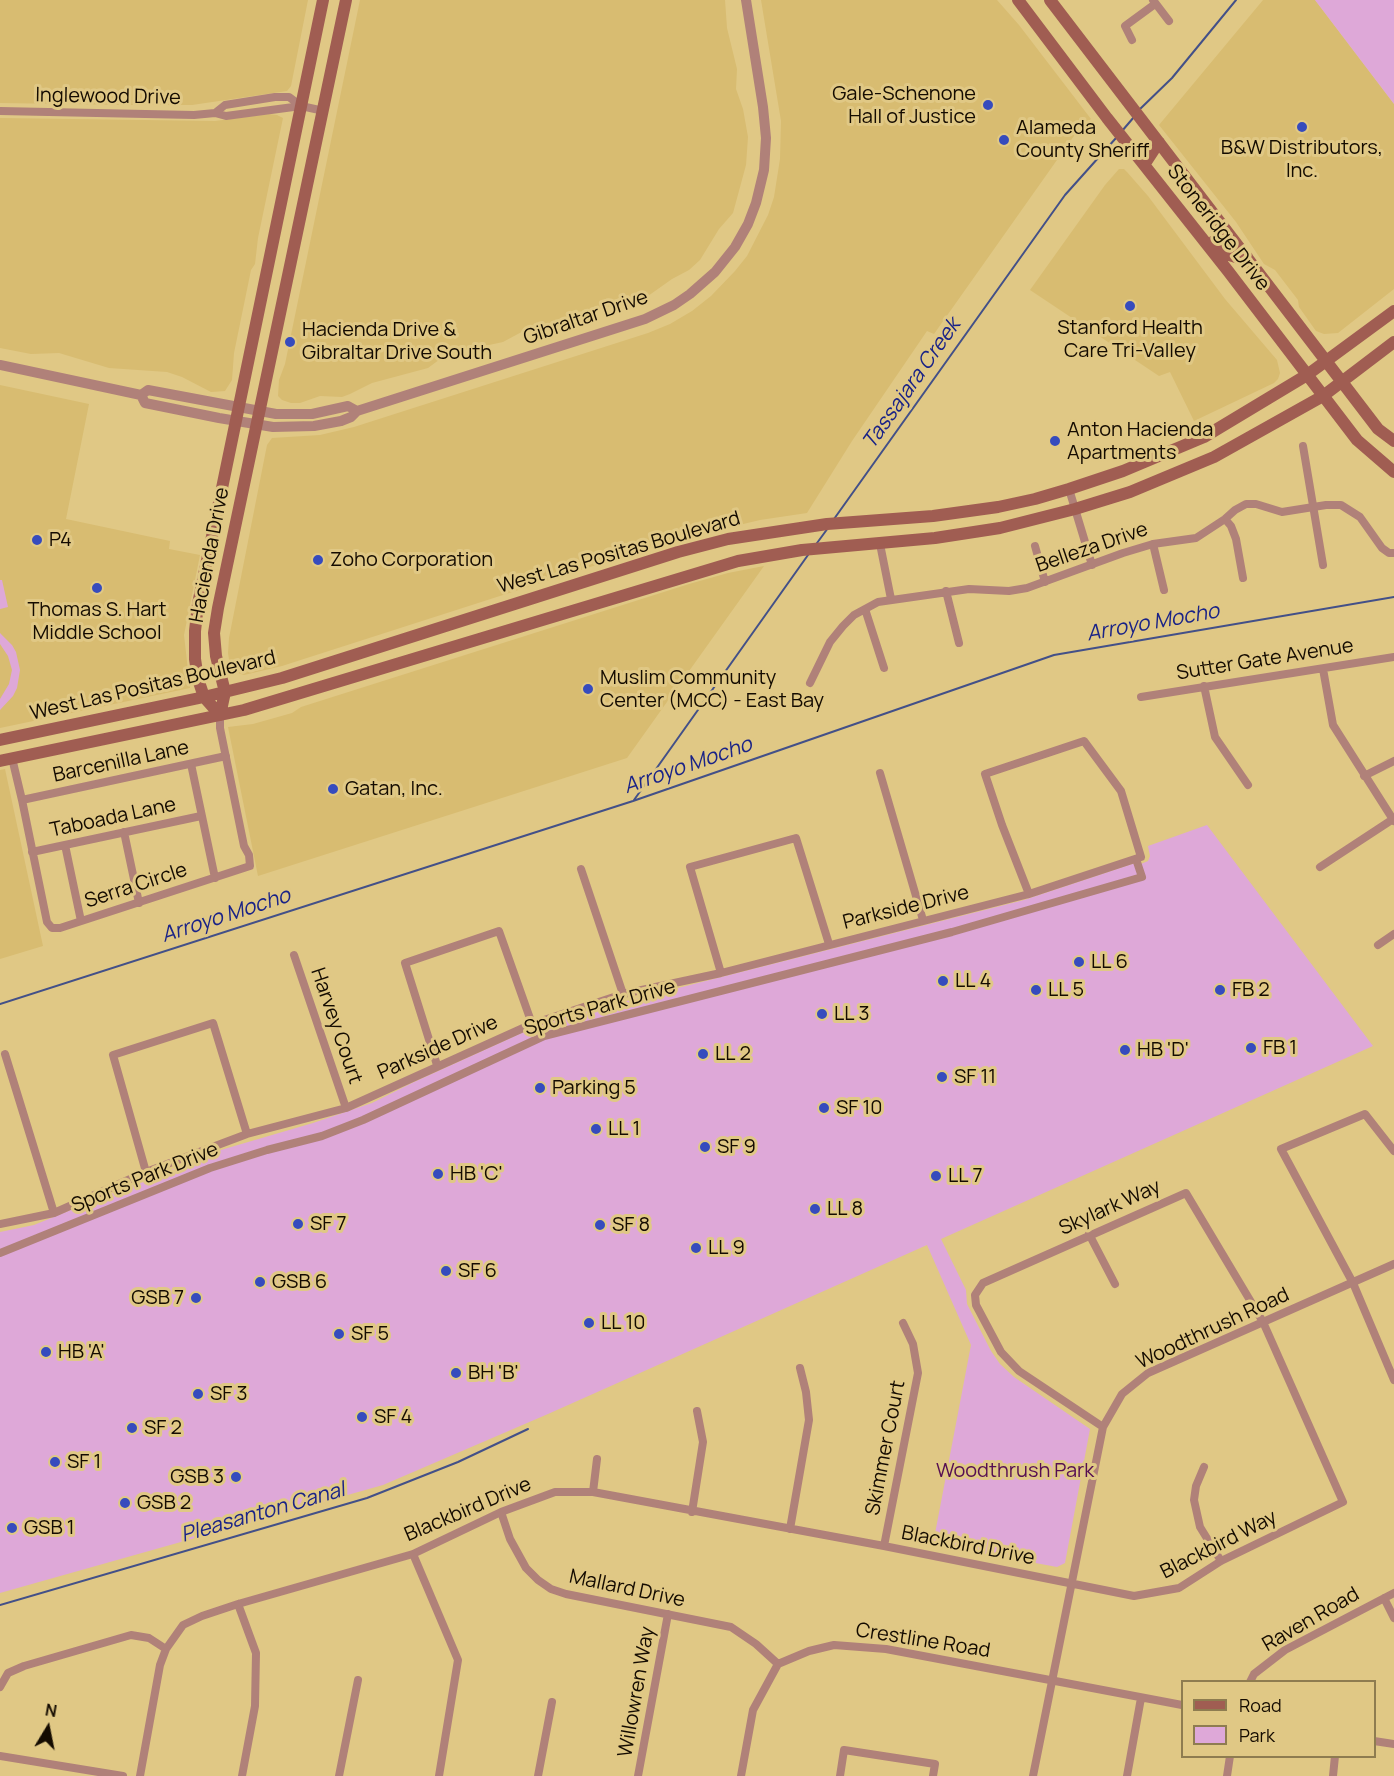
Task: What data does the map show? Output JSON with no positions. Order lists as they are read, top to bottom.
{
  "streets": {
    "main road": ["Stoneridge Drive", "West Las Positas Boulevard", "Hacienda Drive"],
    "street": [
      "Inglewood Drive",
      "Gibraltar Drive",
      "Belleza Drive",
      "Sutter Gate Avenue",
      "Barcenilla Lane",
      "Taboada Lane",
      "Serra Circle",
      "Parkside Drive",
      "Sports Park Drive",
      "Harvey Court",
      "Skylark Way",
      "Woodthrush Road",
      "Skimmer Court",
      "Blackbird Drive",
      "Blackbird Way",
      "Mallard Drive",
      "Raven Road",
      "Crestline Road",
      "Willowren Way"
    ]
  },
  "crossings": [
    ["Inglewood Drive", "Hacienda Drive"],
    ["Stoneridge Drive", "West Las Positas Boulevard"],
    ["Gibraltar Drive", "Hacienda Drive"],
    ["West Las Positas Boulevard", "Hacienda Drive"],
    ["West Las Positas Boulevard", "Serra Circle"],
    ["Hacienda Drive", "Serra Circle"],
    ["Barcenilla Lane", "Serra Circle"],
    ["Taboada Lane", "Serra Circle"],
    ["Parkside Drive", "Sports Park Drive"],
    ["Parkside Drive", "Harvey Court"],
    ["Skylark Way", "Woodthrush Road"],
    ["Skylark Way", "Blackbird Way"],
    ["Woodthrush Road", "Blackbird Drive"],
    ["Woodthrush Road", "Blackbird Way"],
    ["Woodthrush Road", "Crestline Road"],
    ["Skimmer Court", "Blackbird Drive"],
    ["Blackbird Drive", "Blackbird Way"],
    ["Blackbird Drive", "Mallard Drive"],
    ["Mallard Drive", "Crestline Road"],
    ["Mallard Drive", "Willowren Way"]
  ],
  "water": ["Tassajara Creek", "Arroyo Mocho", "Pleasanton Canal"],
  "parks": ["Woodthrush Park"],
  "places": [
    "Gale-Schenone Hall of Justice",
    "B&W Distributors, Inc.",
    "Alameda County Sheriff",
    "Stanford Health Care Tri-Valley",
    "Hacienda Drive & Gibraltar Drive South",
    "Anton Hacienda Apartments",
    "P4",
    "Zoho Corporation",
    "Thomas S. Hart Middle School",
    "Muslim Community Center (MCC) - East Bay",
    "Gatan, Inc.",
    "LL 6",
    "LL 4",
    "LL 5",
    "FB 2",
    "LL 3",
    "FB 1",
    "HB 'D'",
    "LL 2",
    "SF 11",
    "Parking 5",
    "SF 10",
    "LL 1",
    "SF 9",
    "HB 'C'",
    "LL 7",
    "LL 8",
    "SF 7",
    "SF 8",
    "LL 9",
    "SF 6",
    "GSB 6",
    "GSB 7",
    "LL 10",
    "SF 5",
    "HB 'A'",
    "BH 'B'",
    "SF 3",
    "SF 4",
    "SF 2",
    "SF 1",
    "GSB 3",
    "GSB 2",
    "GSB 1"
  ],
  "legend": ["Road", "Park"],
  "north": "top"
}
